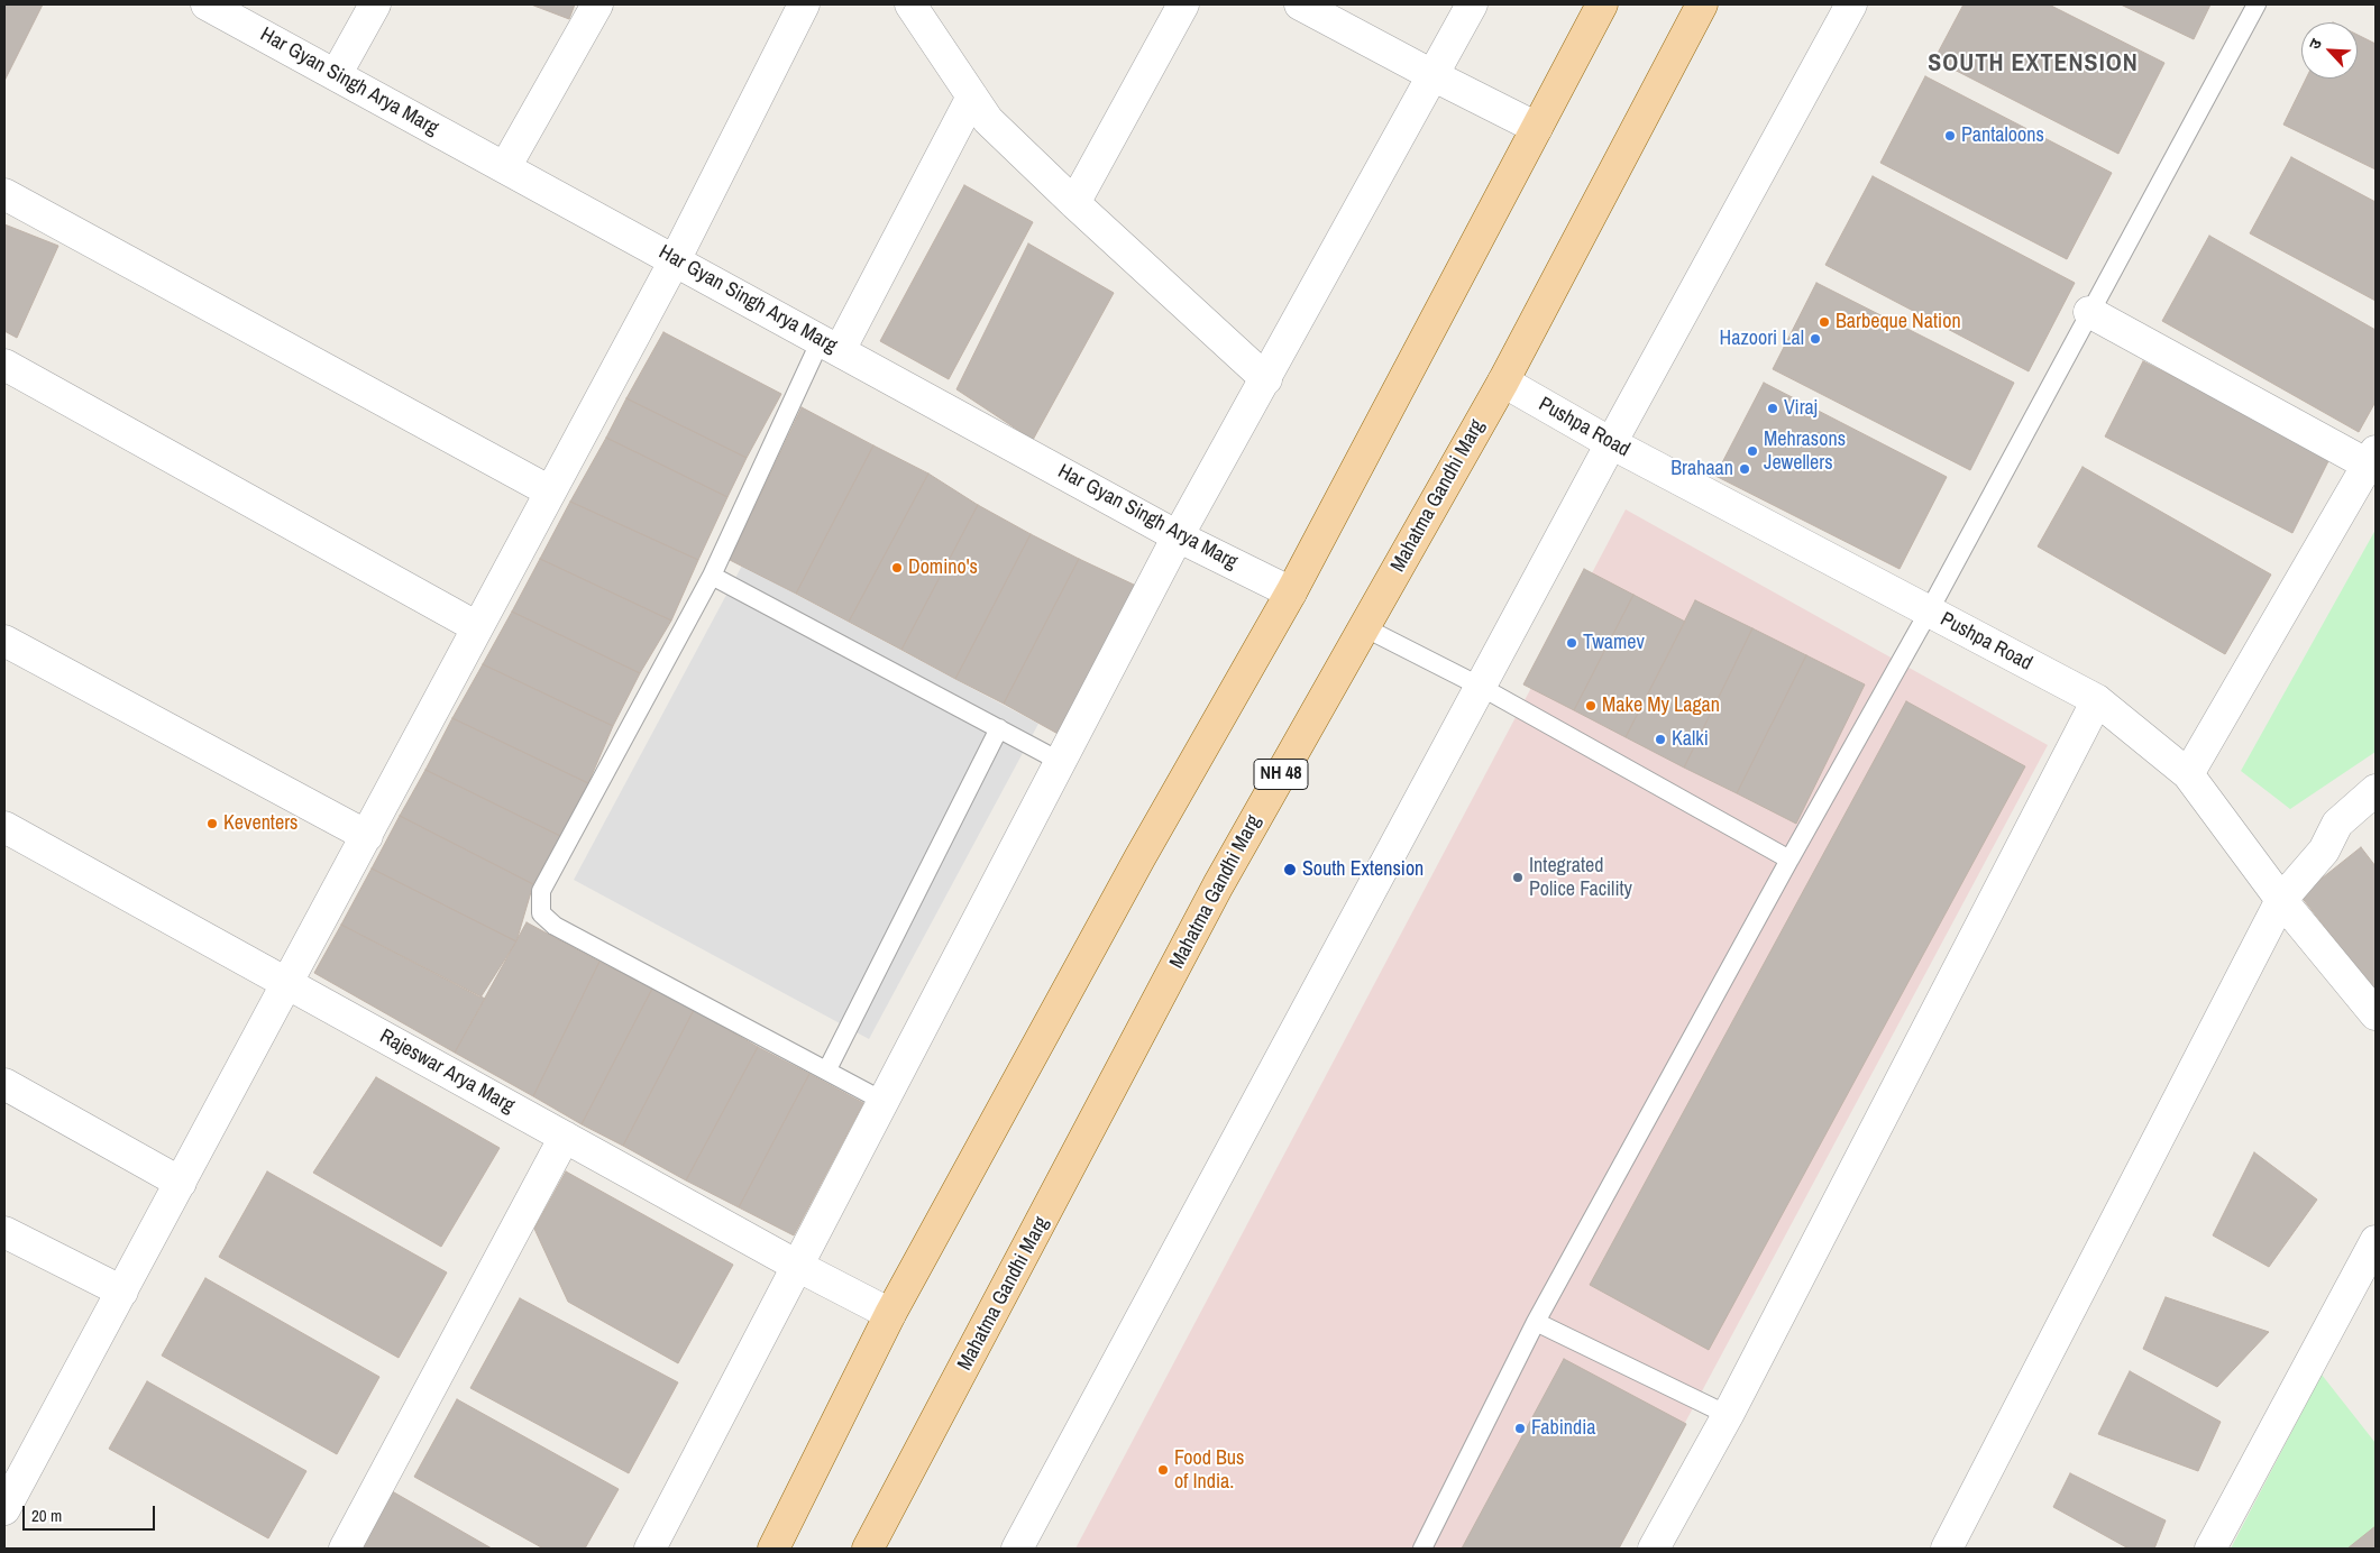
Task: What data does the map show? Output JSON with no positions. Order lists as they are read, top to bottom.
{
  "streets": {
    "main road": ["Mahatma Gandhi Marg", "NH 48"],
    "street": ["Har Gyan Singh Arya Marg", "Pushpa Road", "Rajeswar Arya Marg"]
  },
  "crossings": [
    ["Pushpa Road", "Mahatma Gandhi Marg"]
  ],
  "districts": ["SOUTH EXTENSION"],
  "places": [
    "Pantaloons",
    "Barbeque Nation",
    "Hazoori Lal",
    "Viraj",
    "Mehrasons Jewellers",
    "Brahaan",
    "Domino's",
    "Twamev",
    "Make My Lagan",
    "Kalki",
    "Keventers",
    "South Extension",
    "Integrated Police Facility",
    "Fabindia",
    "Food Bus of India."
  ],
  "scale_bar": "20 m",
  "north": "top left"
}
